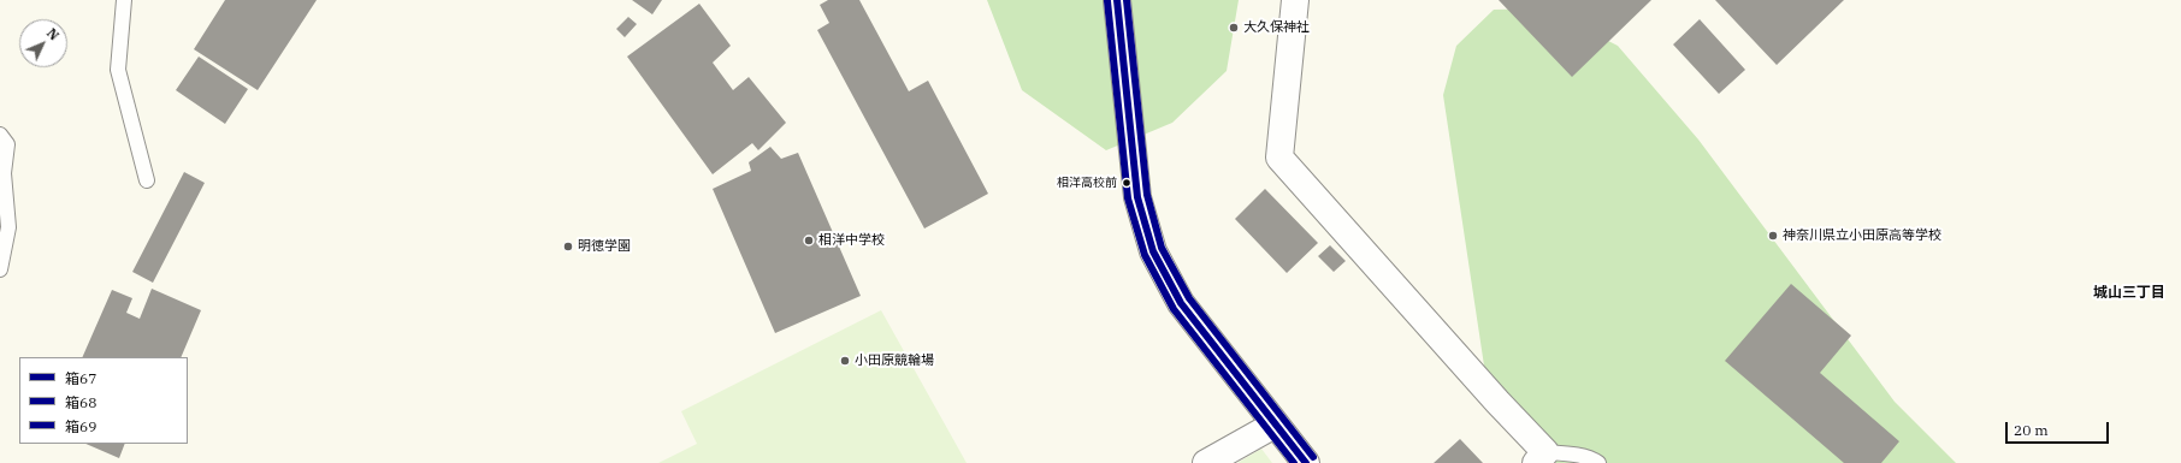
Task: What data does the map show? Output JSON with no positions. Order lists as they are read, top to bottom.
{
  "districts": ["城山三丁目"],
  "places": [
    "大久保神社",
    "相洋高校前",
    "神奈川県立小田原高等学校",
    "相洋中学校",
    "明徳学園",
    "小田原競輪場"
  ],
  "lines": ["transit line 箱67", "transit line 箱69", "transit line 箱68"],
  "legend": ["箱67", "箱68", "箱69"],
  "scale_bar": "20 m",
  "north": "top right"
}
